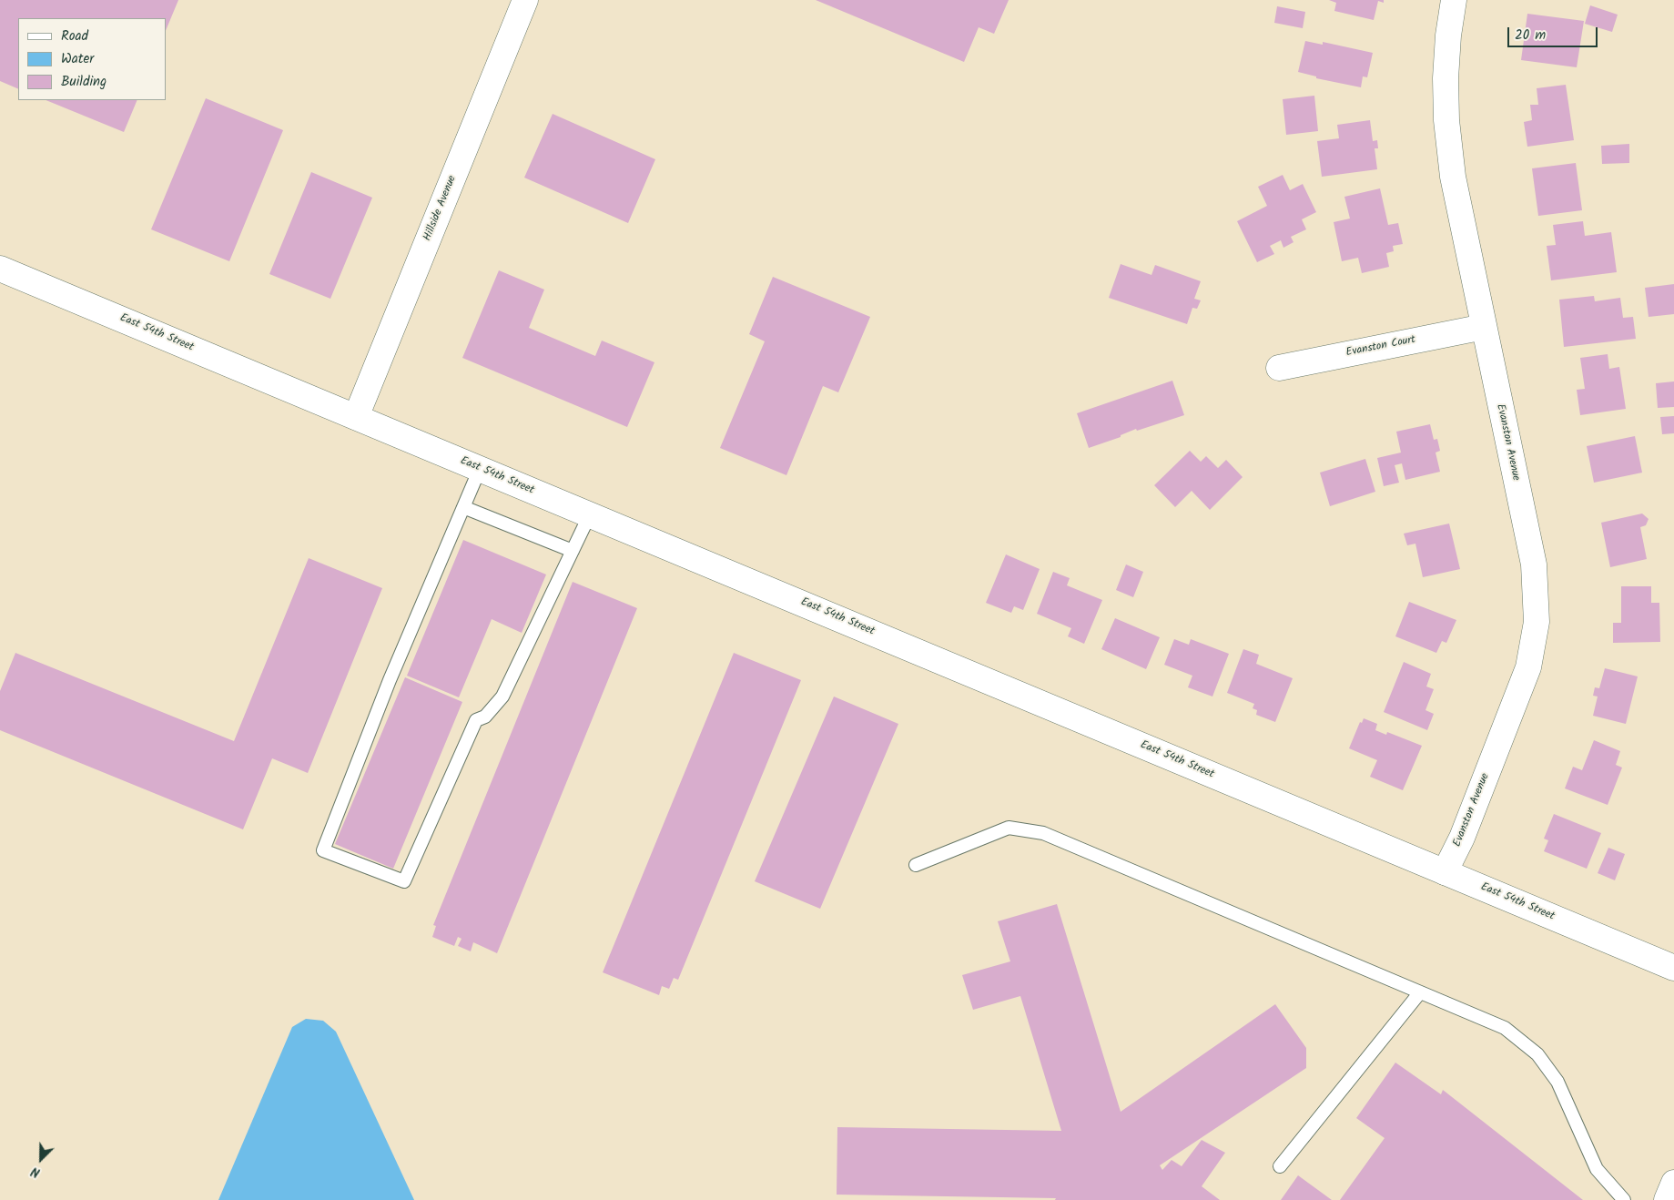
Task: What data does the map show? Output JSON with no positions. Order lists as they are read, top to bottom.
{
  "streets": {
    "street": [
      "Hillside Avenue",
      "East 54th Street",
      "Evanston Court",
      "Evanston Avenue"
    ]
  },
  "crossings": [
    ["Hillside Avenue", "East 54th Street"],
    ["East 54th Street", "Evanston Avenue"],
    ["Evanston Court", "Evanston Avenue"]
  ],
  "legend": ["Road", "Water", "Building"],
  "scale_bar": "20 m",
  "north": "bottom left"
}
